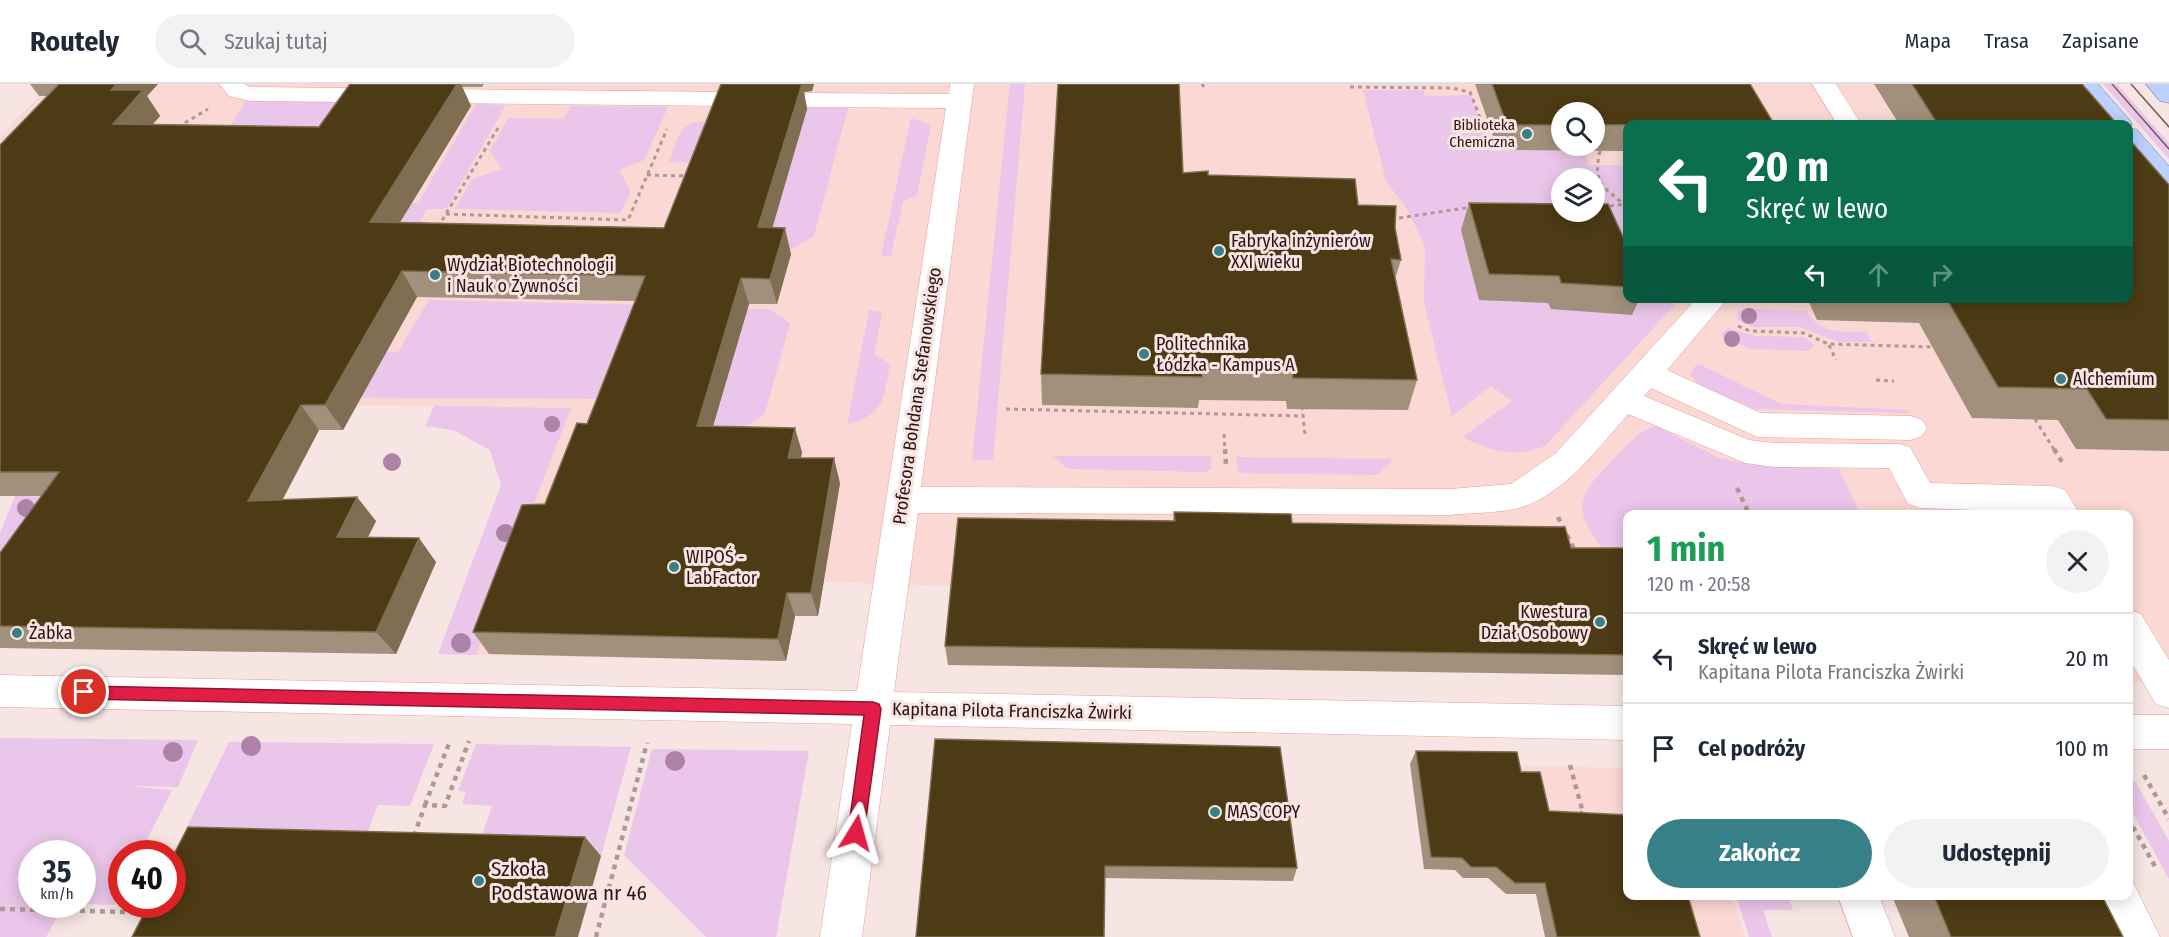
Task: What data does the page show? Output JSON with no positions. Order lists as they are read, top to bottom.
{
  "streets": {
    "street": ["Profesora Bohdana Stefanowskiego", "Kapitana Pilota Franciszka Żwirki"]
  },
  "crossings": [
    ["Profesora Bohdana Stefanowskiego", "Kapitana Pilota Franciszka Żwirki"]
  ],
  "places": [
    "Biblioteka Chemiczna",
    "Fabryka inżynierów XXI wieku",
    "Wydział Biotechnologii i Nauk o Żywności",
    "Politechnika Łódzka - Kampus A",
    "Alchemium",
    "WIPOŚ - LabFactor",
    "Kwestura Dział Osobowy",
    "Żabka",
    "MAS COPY",
    "Szkoła Podstawowa nr 46"
  ],
  "page": {
    "header": "Routely",
    "search": "Szukaj tutaj",
    "nav": ["Mapa", "Trasa", "Zapisane"],
    "turn": ["20 m", "Skręć w lewo"],
    "heading": ["1 min", "120 m · 20:58"],
    "list": [
      {
        "name": "Skręć w lewo",
        "note": "Kapitana Pilota Franciszka Żwirki",
        "value": "20 m"
      },
      {
        "name": "Cel podróży",
        "value": "100 m"
      }
    ],
    "buttons": ["Zakończ", "Udostępnij"],
    "speed": "35 km/h",
    "limit": "40"
  }
}
